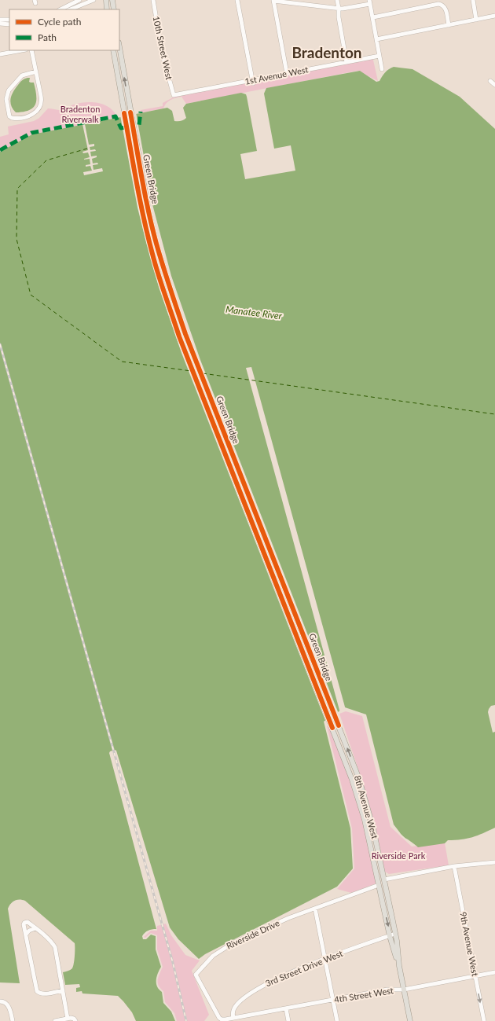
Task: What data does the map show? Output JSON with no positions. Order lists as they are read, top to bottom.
{
  "streets": {
    "main road": ["Green Bridge", "8th Avenue West"],
    "street": [
      "10th Street West",
      "1st Avenue West",
      "Riverside Drive",
      "9th Avenue West",
      "3rd Street Drive West",
      "4th Street West"
    ]
  },
  "crossings": [
    ["10th Street West", "1st Avenue West"],
    ["Green Bridge", "8th Avenue West"],
    ["8th Avenue West", "Riverside Drive"],
    ["8th Avenue West", "3rd Street Drive West"],
    ["8th Avenue West", "4th Street West"],
    ["Riverside Drive", "3rd Street Drive West"],
    ["Riverside Drive", "4th Street West"],
    ["9th Avenue West", "4th Street West"],
    ["3rd Street Drive West", "4th Street West"]
  ],
  "districts": ["Bradenton"],
  "water": ["Manatee River"],
  "parks": ["Bradenton Riverwalk", "Riverside Park"],
  "legend": ["Cycle path", "Path"]
}
